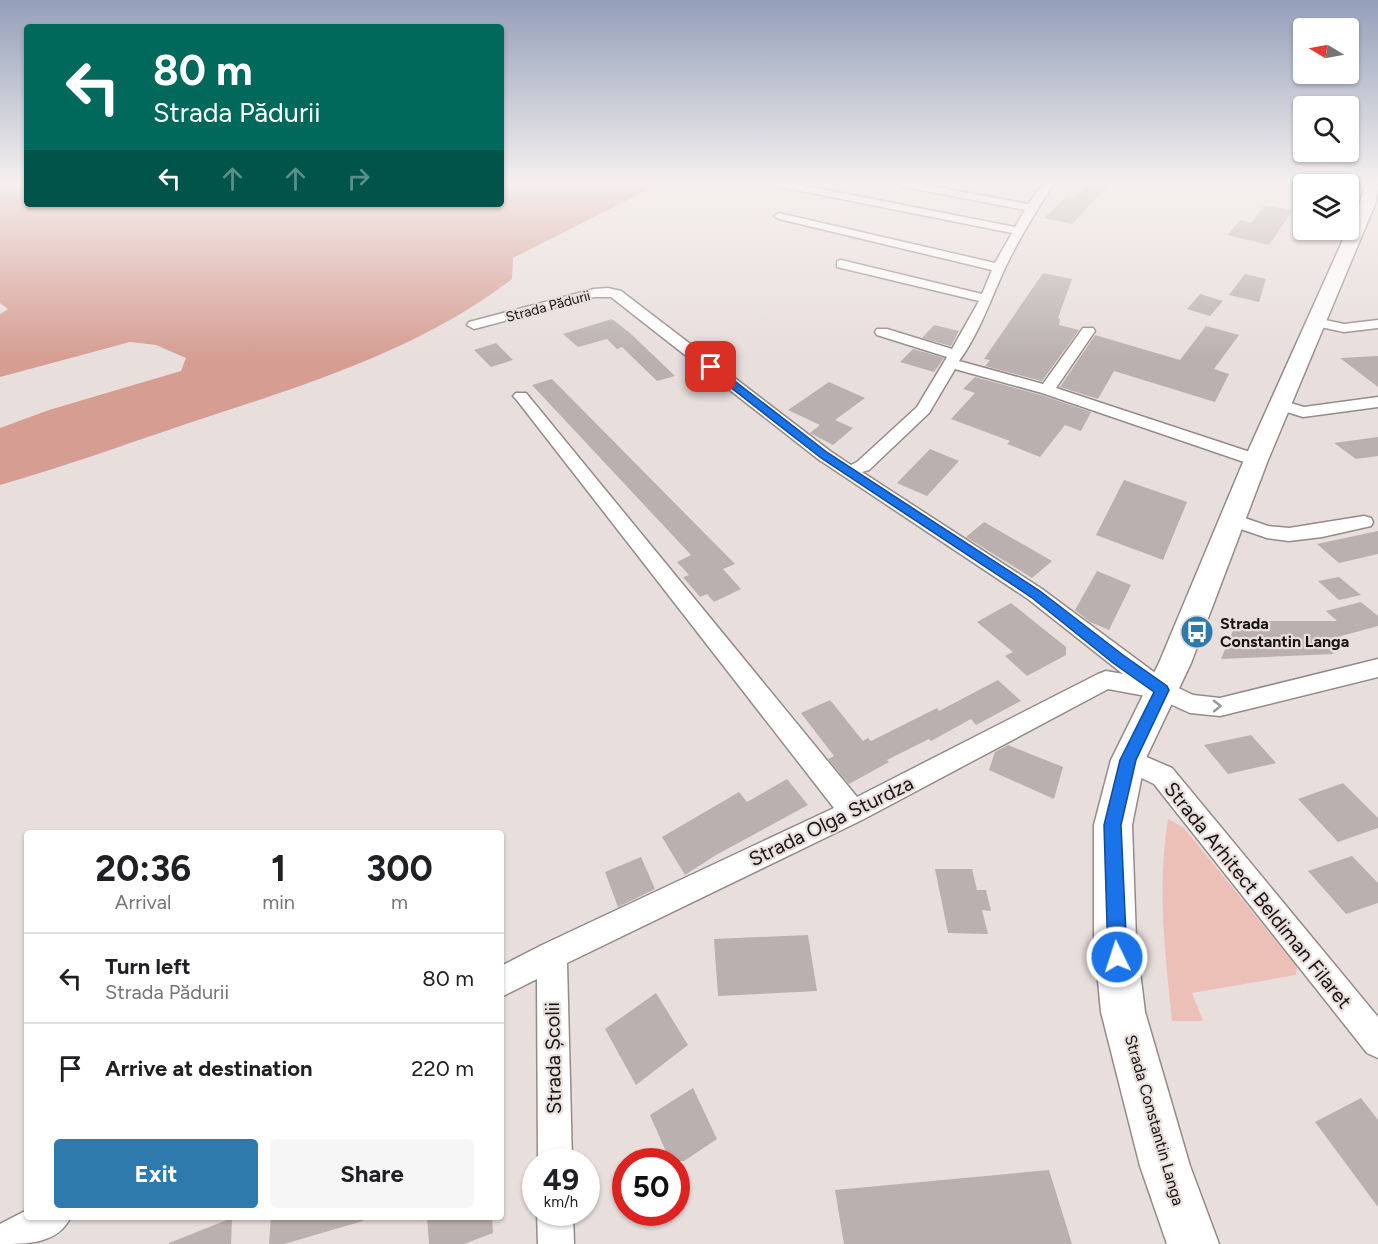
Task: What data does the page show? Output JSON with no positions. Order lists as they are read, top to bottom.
{
  "streets": {
    "main road": ["Strada Constantin Langa"],
    "street": [
      "Strada Pădurii",
      "Strada Olga Sturdza",
      "Strada Arhitect Beldiman Filaret",
      "Strada Școlii"
    ]
  },
  "crossings": [
    ["Strada Pădurii", "Strada Olga Sturdza"],
    ["Strada Pădurii", "Strada Constantin Langa"],
    ["Strada Olga Sturdza", "Strada Școlii"],
    ["Strada Olga Sturdza", "Strada Constantin Langa"],
    ["Strada Arhitect Beldiman Filaret", "Strada Constantin Langa"]
  ],
  "places": {
    "bus stop": ["Strada Constantin Langa"]
  },
  "north": "left",
  "page": {
    "turn": ["80 m", "Strada Pădurii"],
    "eta": [
      "20:36",
      "Arrival",
      "1",
      "min",
      "300",
      "m"
    ],
    "list": [
      {
        "name": "Turn left",
        "note": "Strada Pădurii",
        "value": "80 m"
      },
      {
        "name": "Arrive at destination",
        "value": "220 m"
      }
    ],
    "buttons": ["Exit", "Share"],
    "speed": "49 km/h",
    "limit": "50"
  }
}
